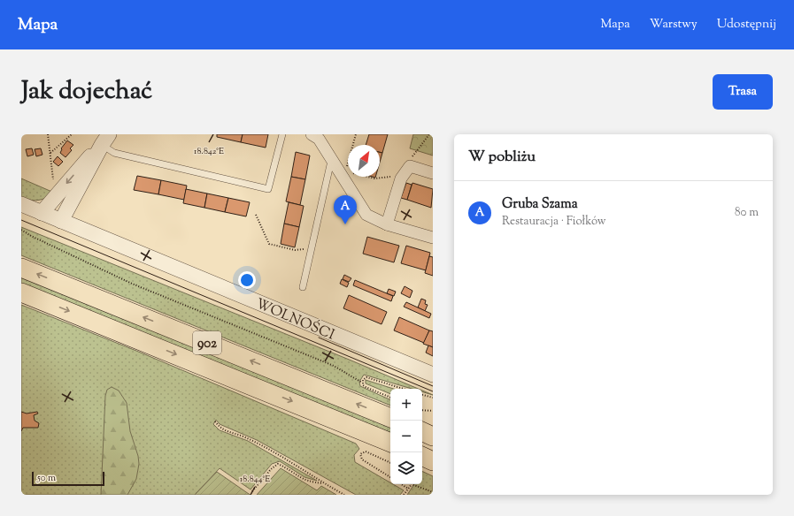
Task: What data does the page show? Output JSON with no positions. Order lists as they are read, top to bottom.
{
  "streets": {
    "main road": ["902"],
    "street": ["WOLNOŚCI"]
  },
  "scale_bar": "50 m",
  "north": "top right",
  "page": {
    "header": "Mapa",
    "nav": ["Mapa", "Warstwy", "Udostępnij"],
    "title": "Jak dojechać",
    "buttons": "Trasa",
    "heading": "W pobliżu",
    "list": [
      {
        "mark": "A",
        "name": "Gruba Szama",
        "note": "Restauracja · Fiołków",
        "value": "80 m"
      }
    ],
    "pins": "A",
    "map_buttons": ["+", "−"],
    "scale": "50 m"
  },
  "coordinates": ["18.842°E", "18.844°E"]
}
